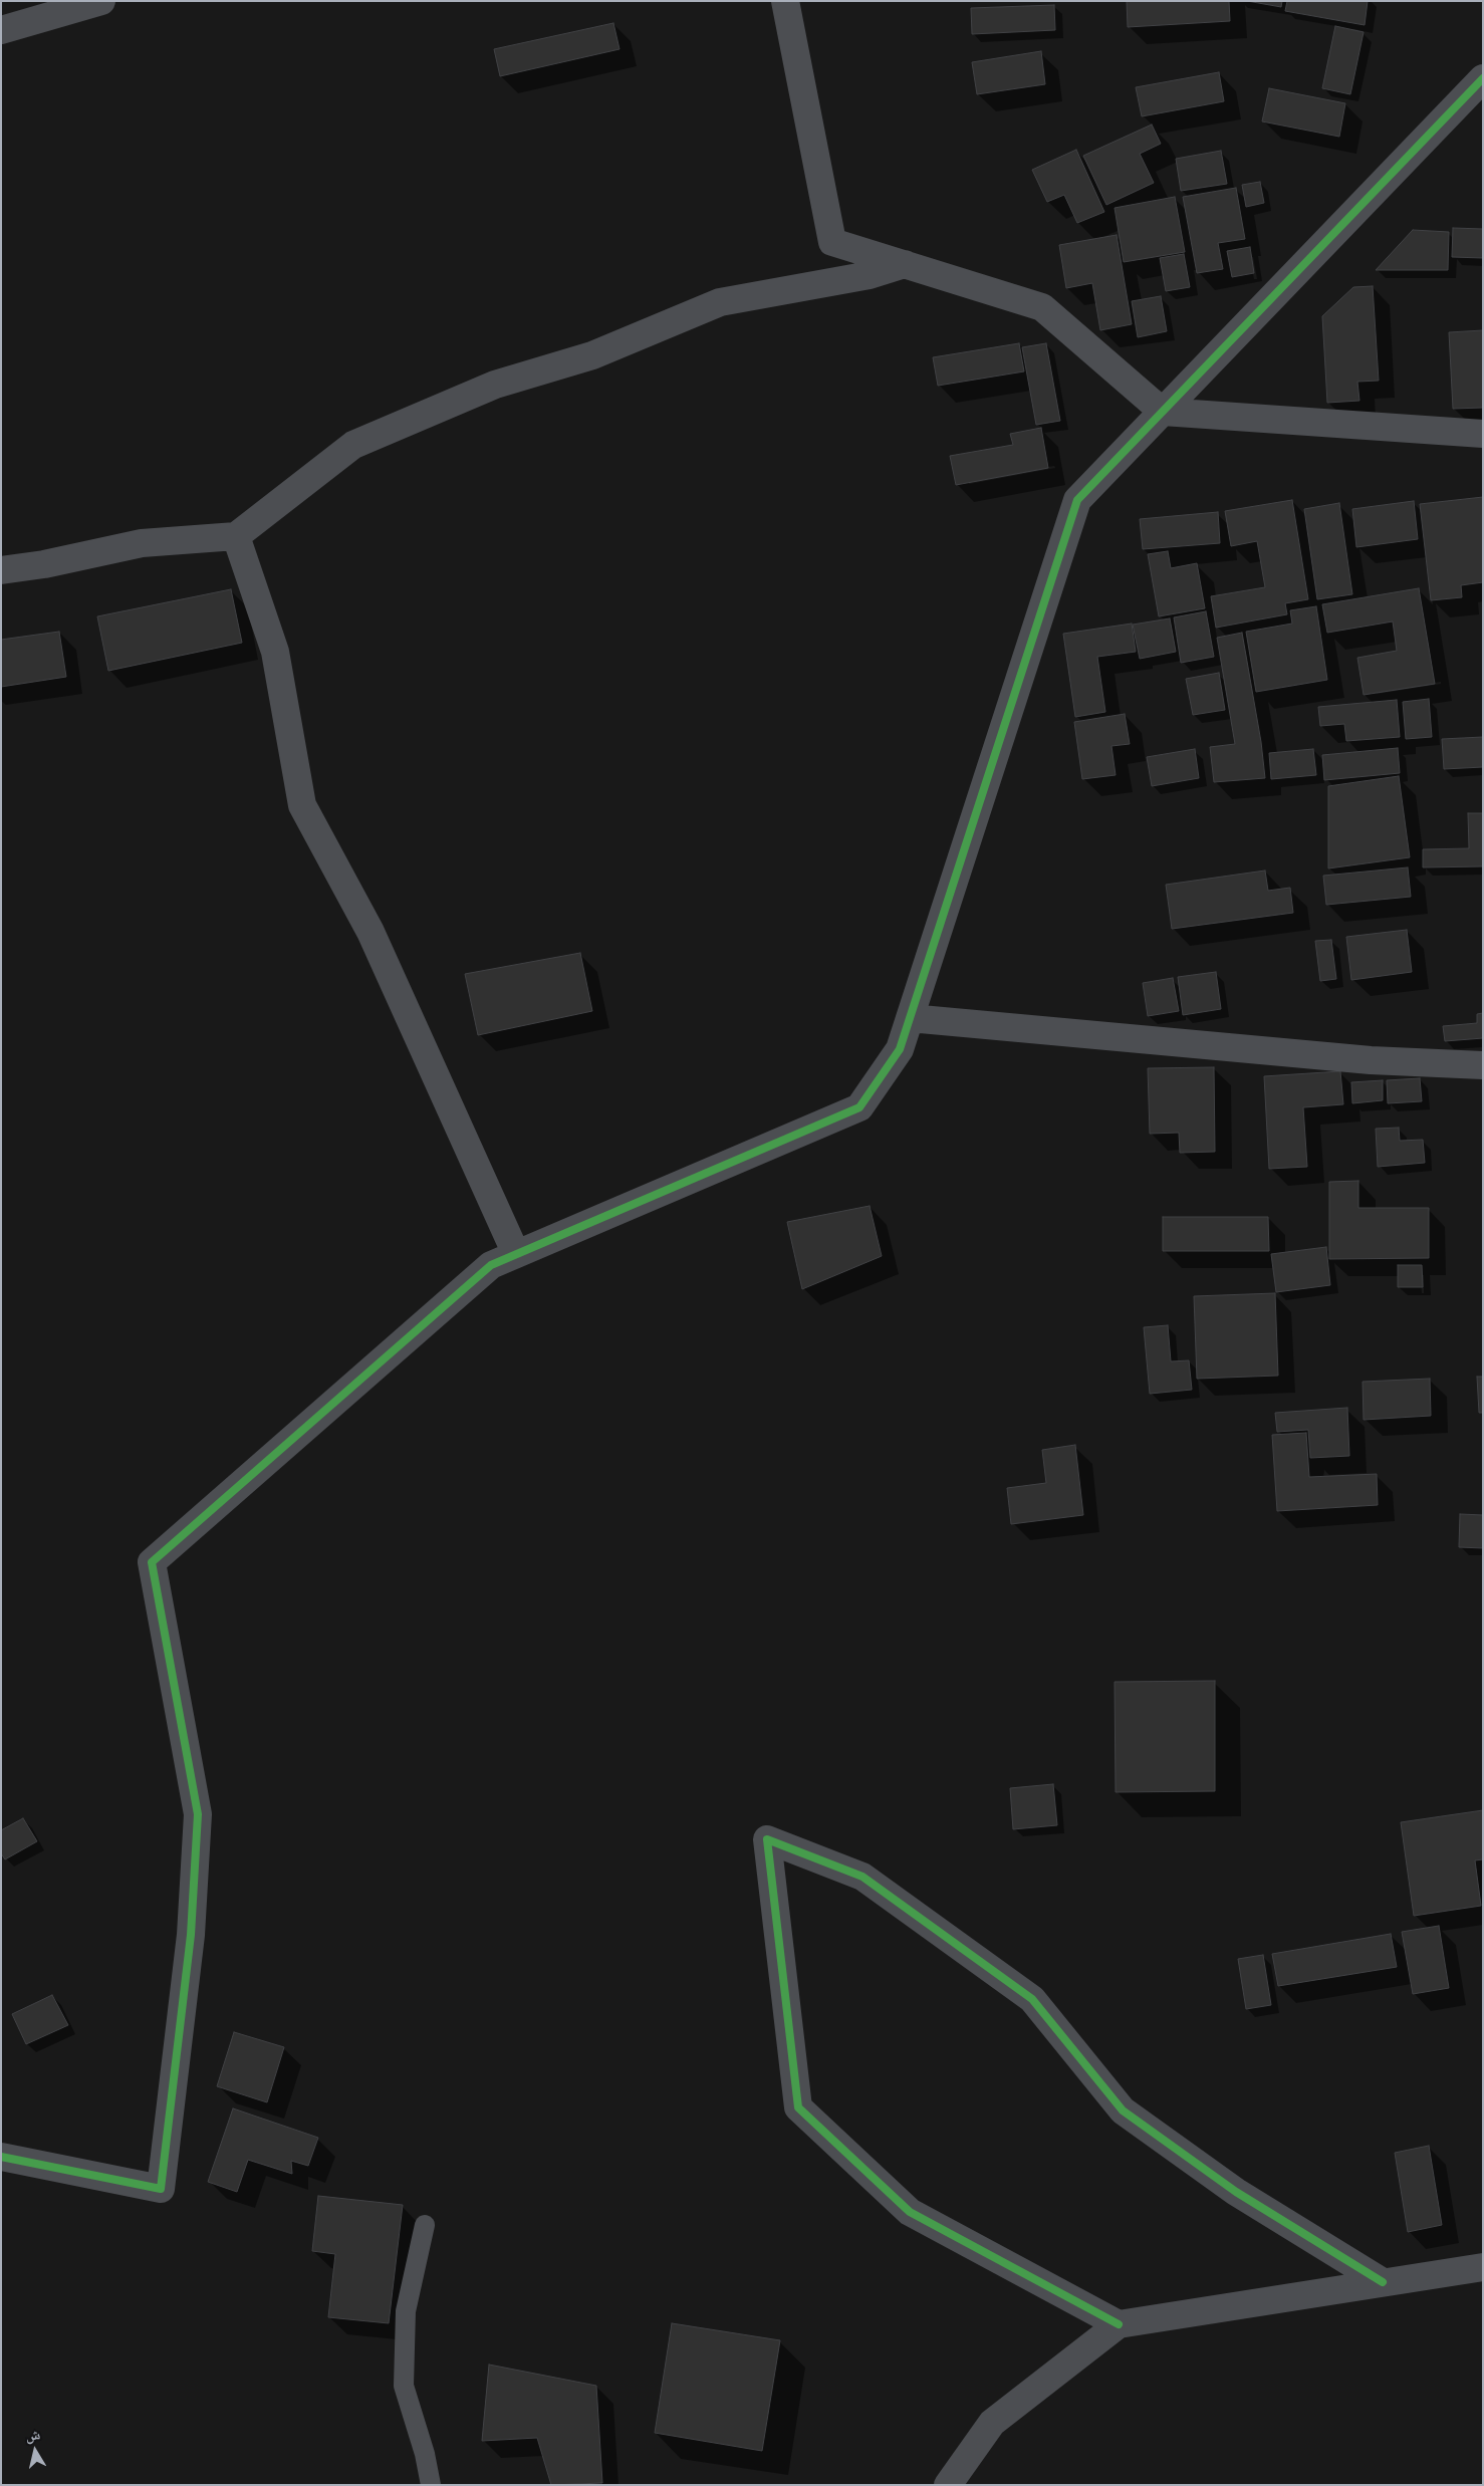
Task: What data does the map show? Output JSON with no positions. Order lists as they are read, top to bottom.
{
  "north": "top"
}
